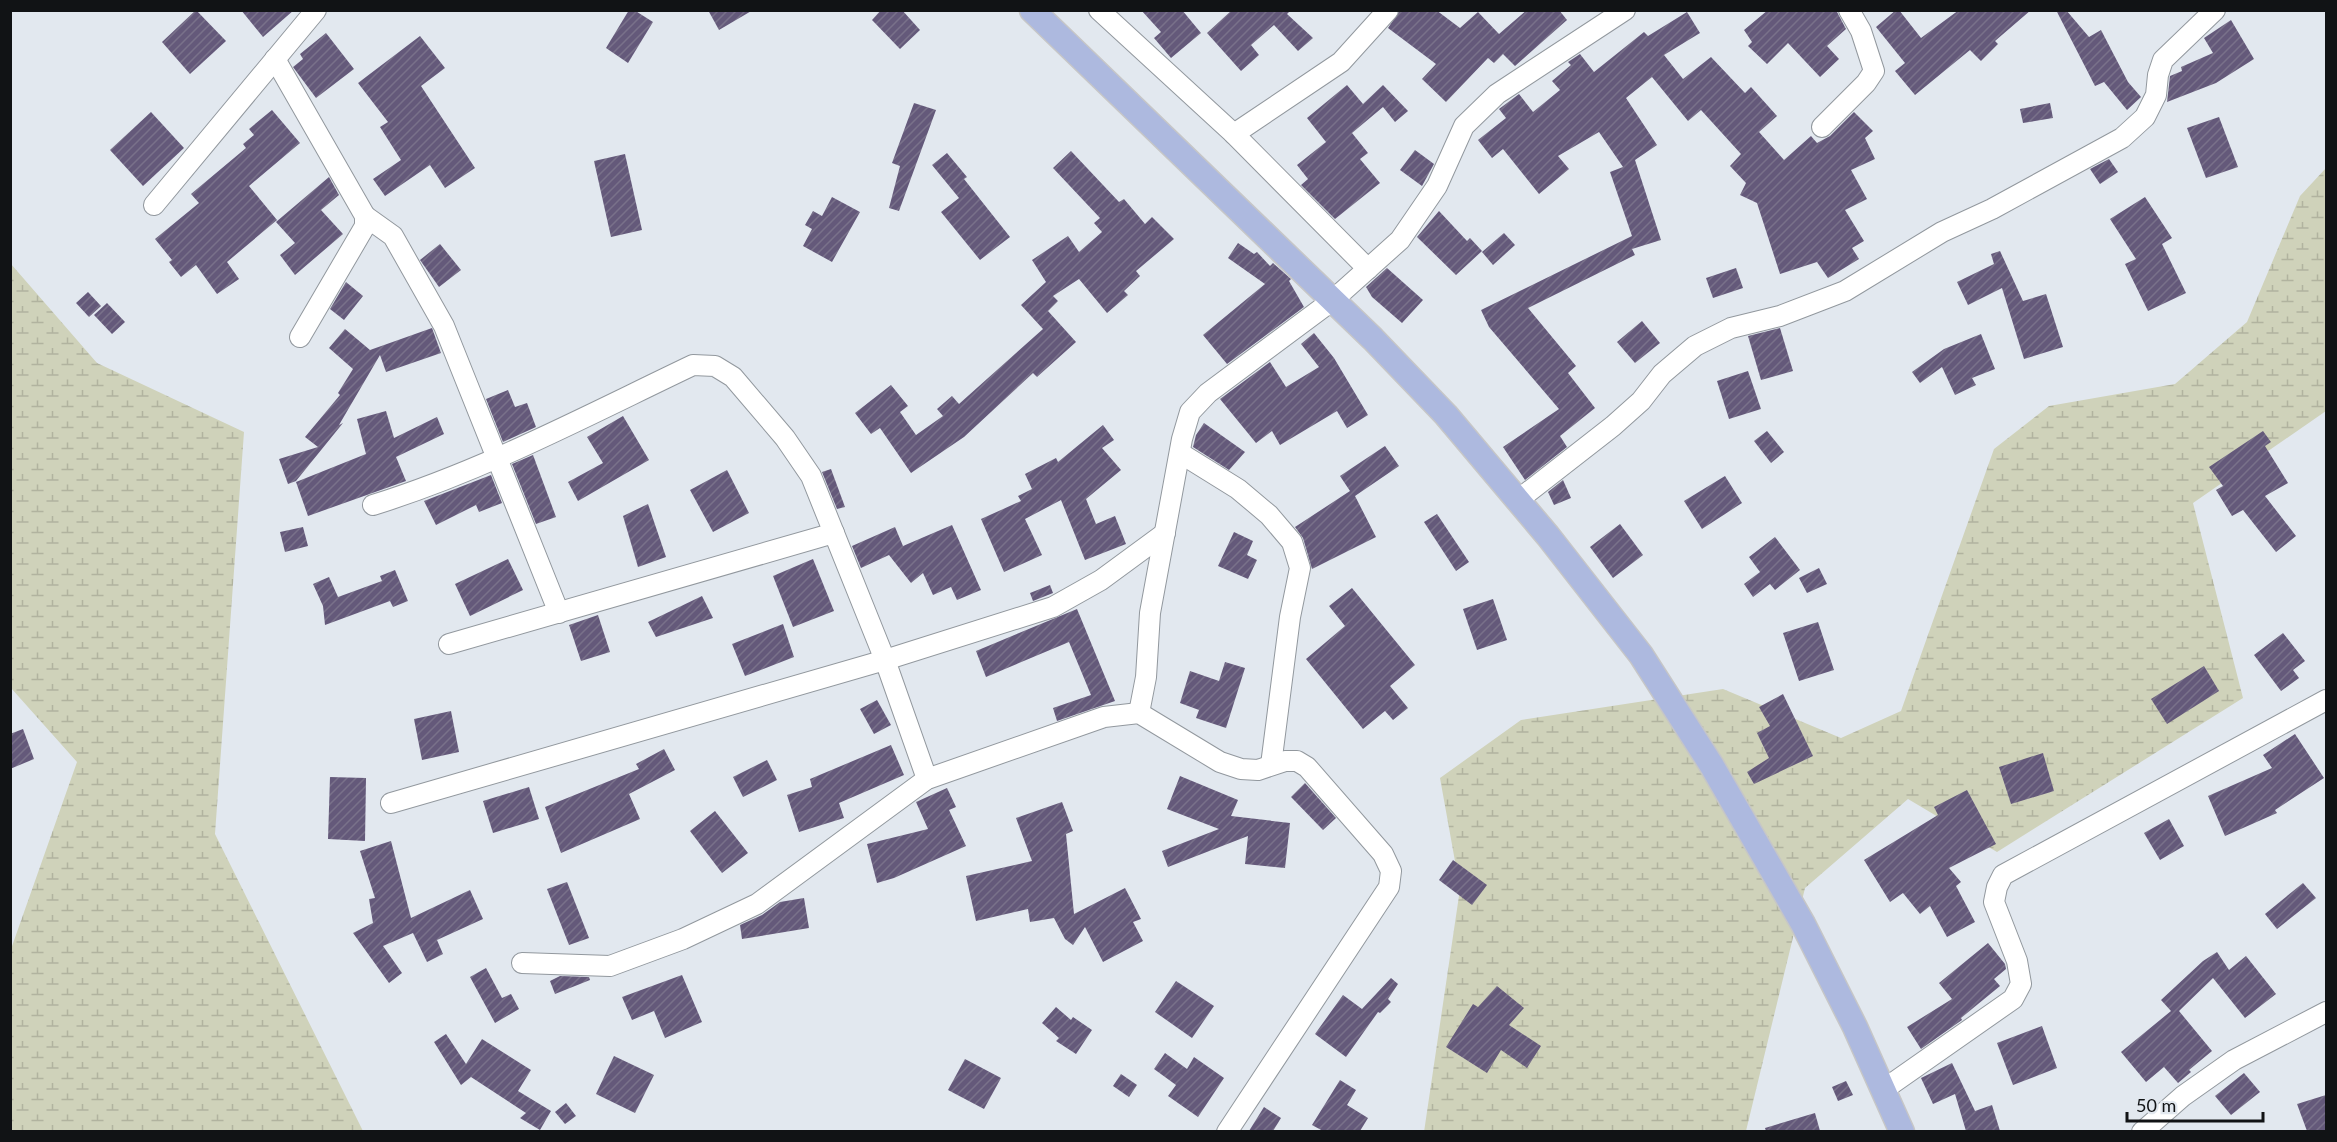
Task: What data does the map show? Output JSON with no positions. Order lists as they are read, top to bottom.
{
  "scale_bar": "50 m"
}
